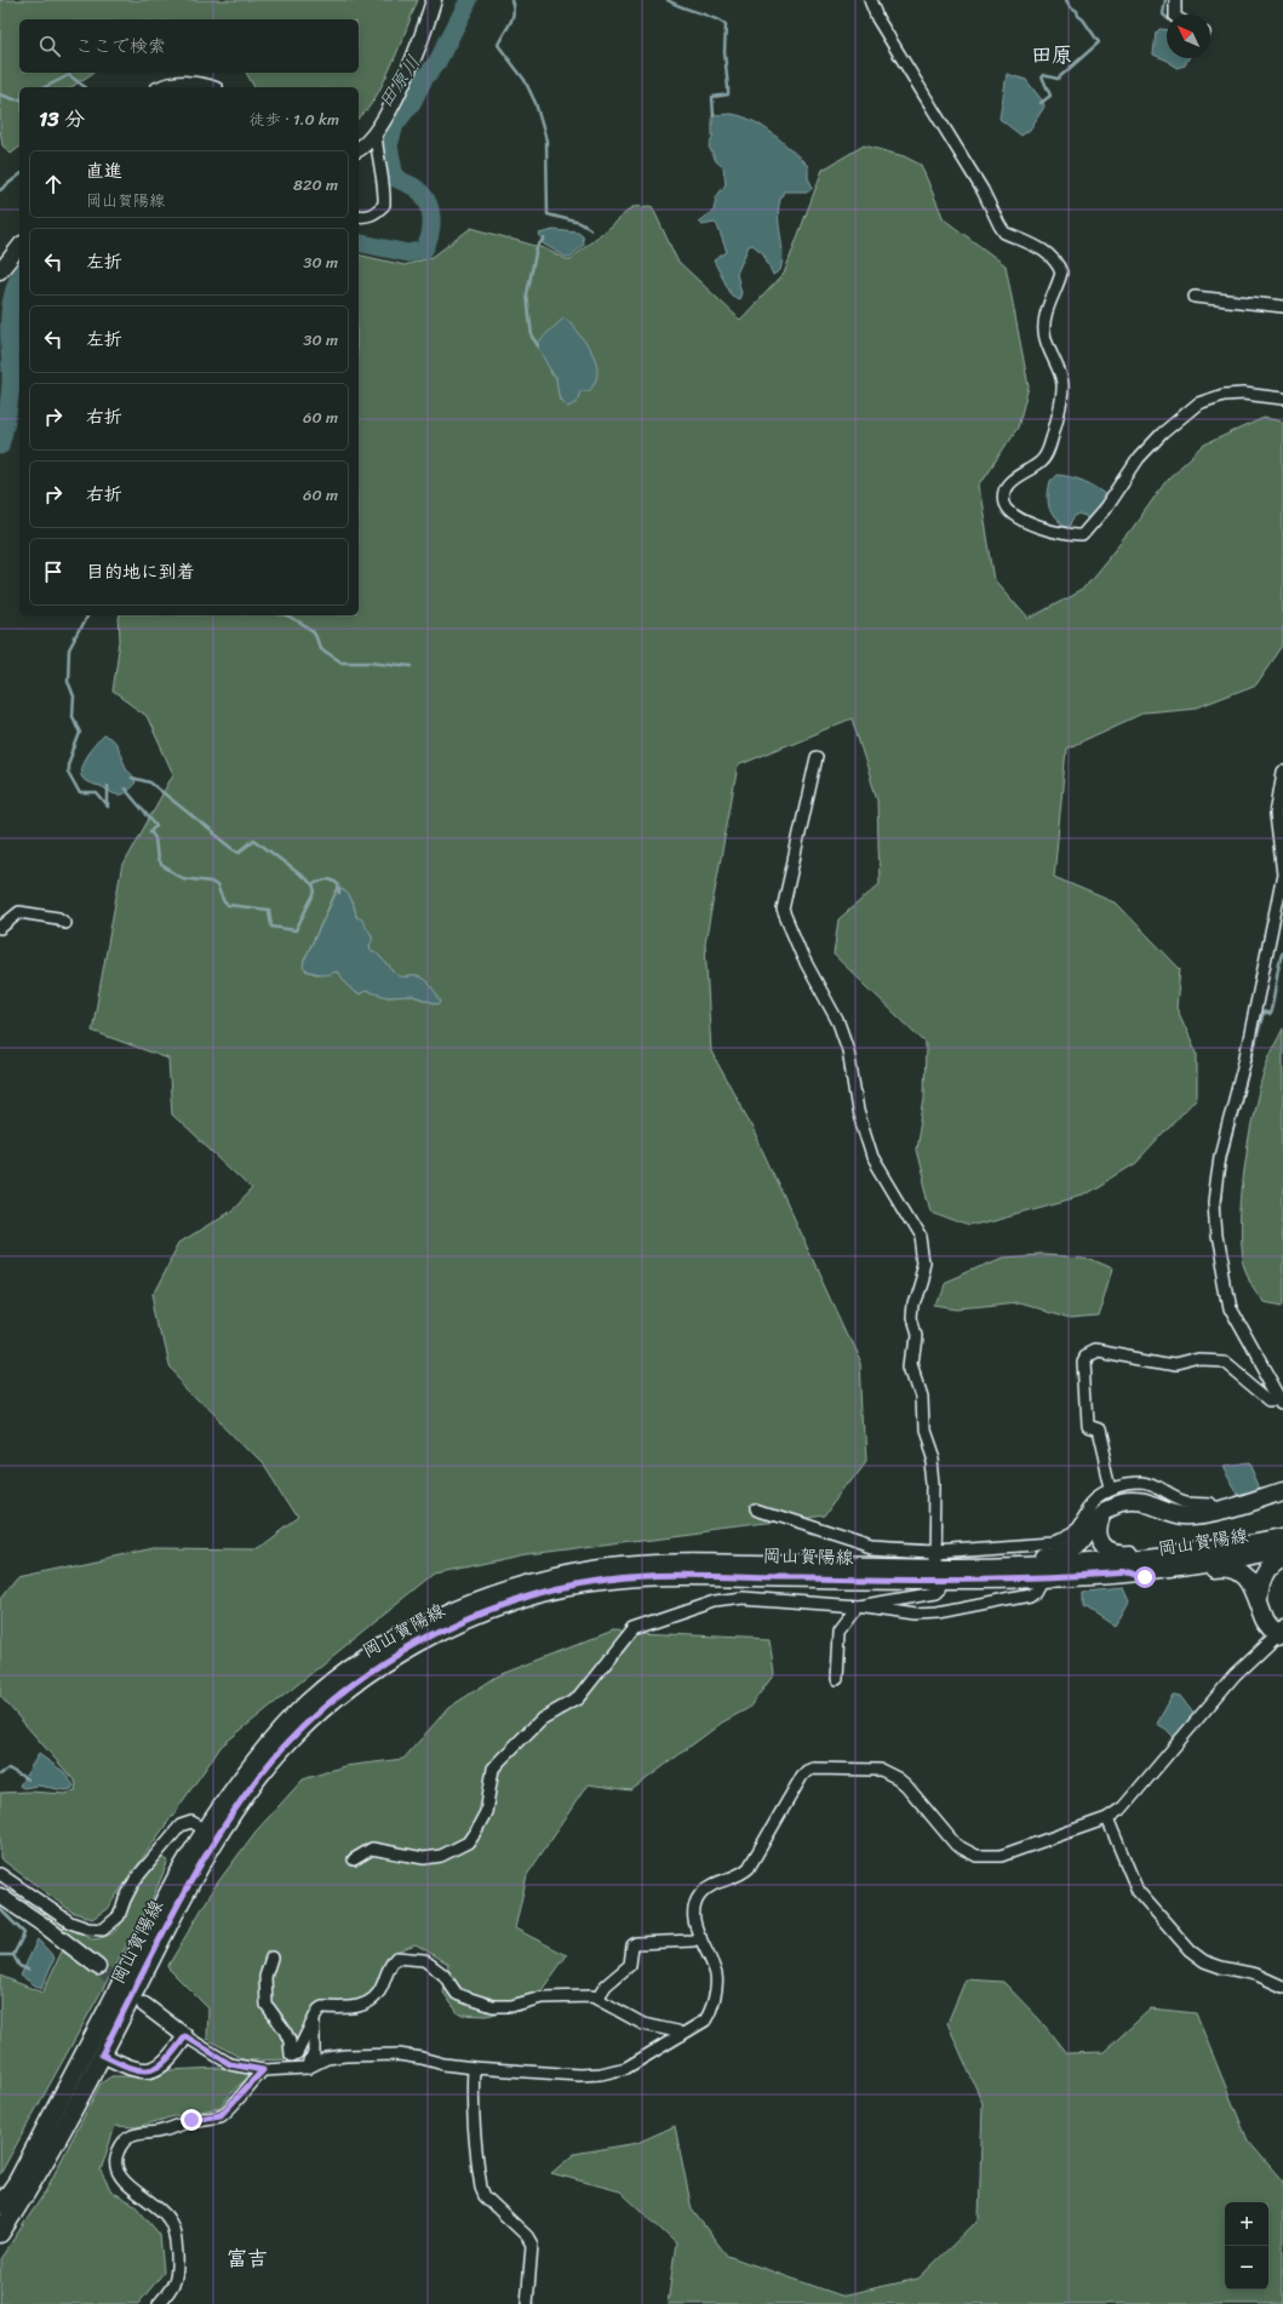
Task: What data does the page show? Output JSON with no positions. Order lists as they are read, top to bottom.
{
  "streets": {
    "main road": ["岡山賀陽線"]
  },
  "districts": ["田原", "富吉"],
  "water": ["田原川"],
  "north": "top left",
  "page": {
    "search": "ここで検索",
    "heading": ["13 分", "徒歩 · 1.0 km"],
    "list": [
      ["直進", "岡山賀陽線", "820 m"],
      ["左折", "30 m"],
      ["左折", "30 m"],
      ["右折", "60 m"],
      ["右折", "60 m"],
      "目的地に到着"
    ],
    "map_buttons": ["+", "−"]
  }
}
